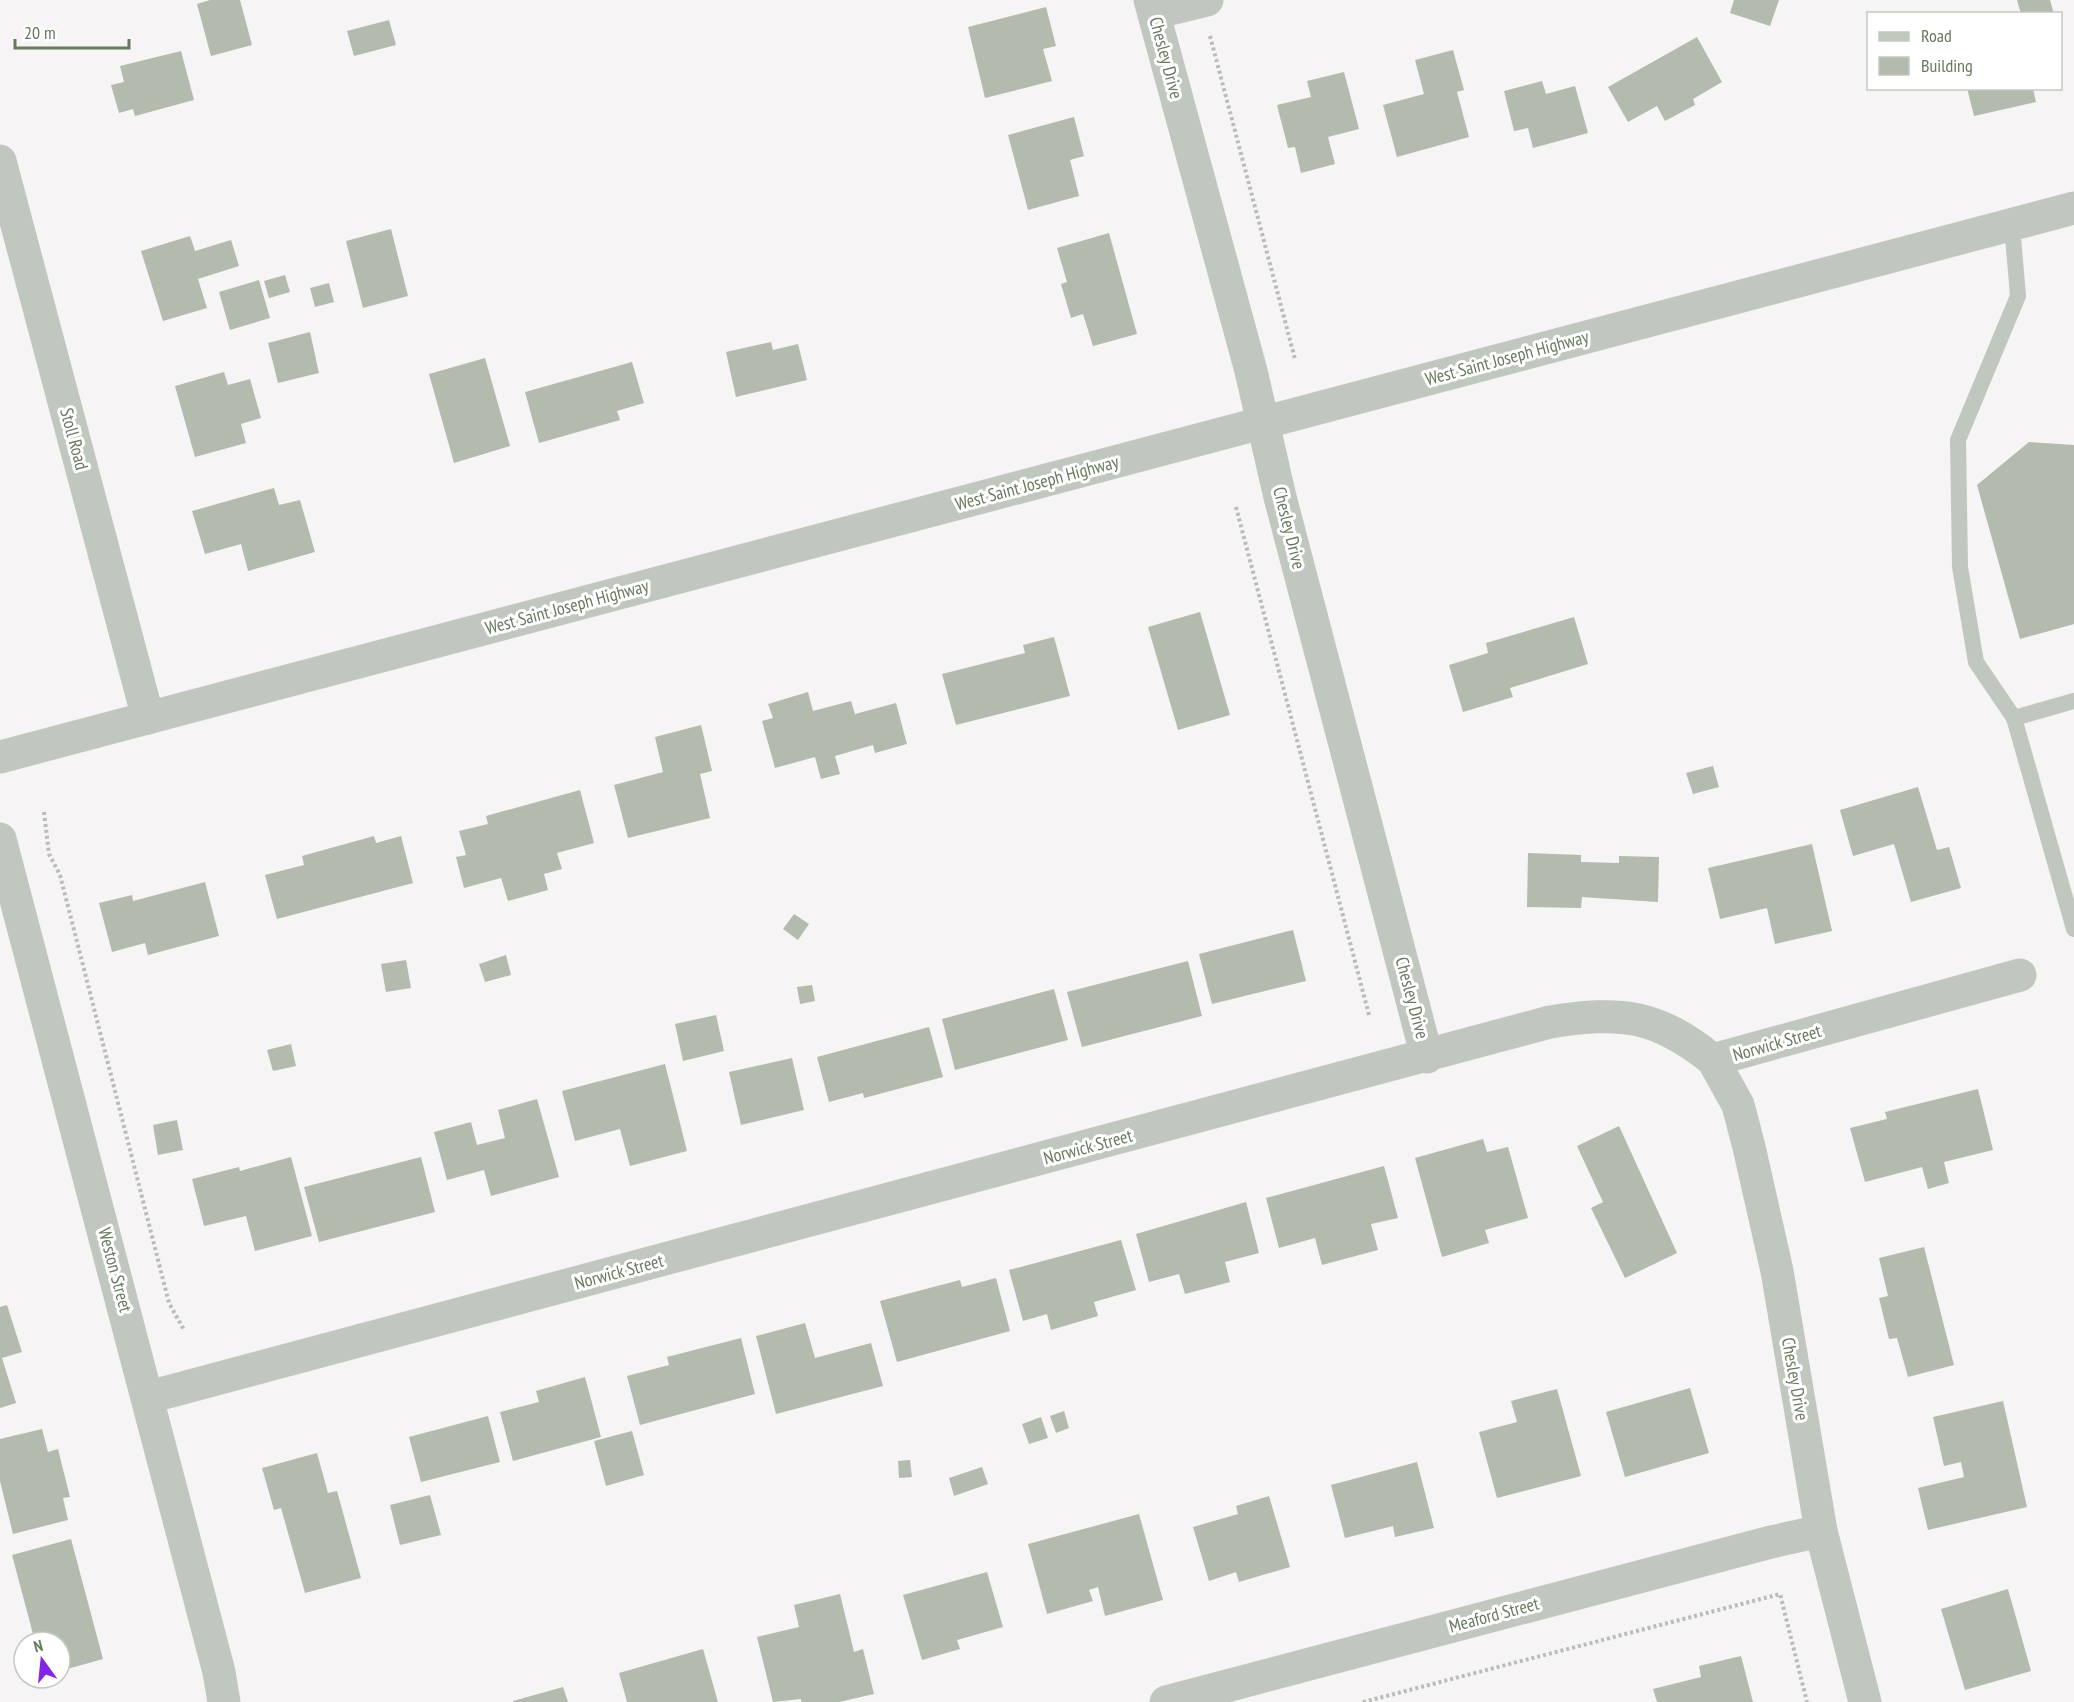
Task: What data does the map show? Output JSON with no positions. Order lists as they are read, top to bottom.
{
  "streets": {
    "street": [
      "Chesley Drive",
      "West Saint Joseph Highway",
      "Stoll Road",
      "Norwick Street",
      "Weston Street",
      "Meaford Street"
    ]
  },
  "crossings": [
    ["Chesley Drive", "West Saint Joseph Highway"],
    ["Chesley Drive", "Norwick Street"],
    ["Chesley Drive", "Meaford Street"],
    ["West Saint Joseph Highway", "Stoll Road"],
    ["Norwick Street", "Weston Street"]
  ],
  "legend": ["Road", "Building"],
  "scale_bar": "20 m",
  "north": "top"
}
